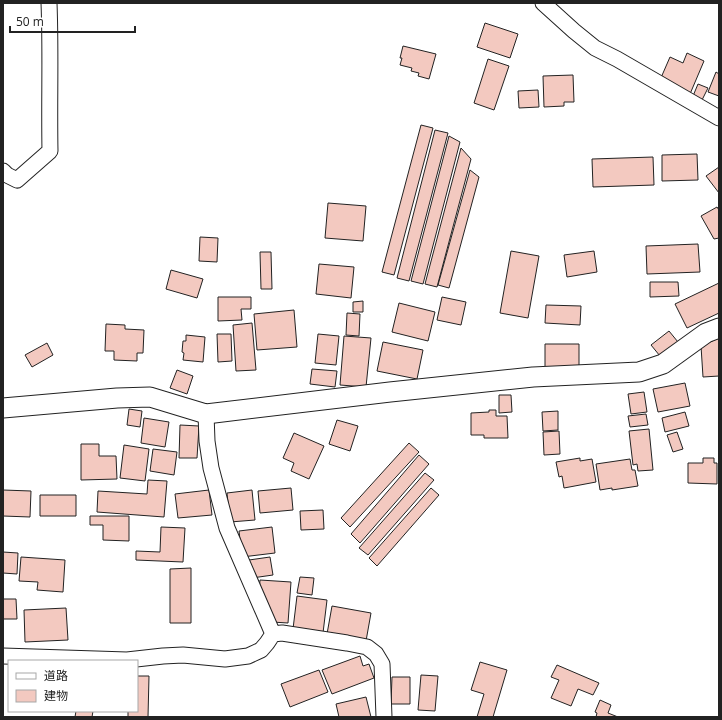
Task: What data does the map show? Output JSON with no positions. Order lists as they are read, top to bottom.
{
  "legend": ["道路", "建物"],
  "scale_bar": "50 m"
}
